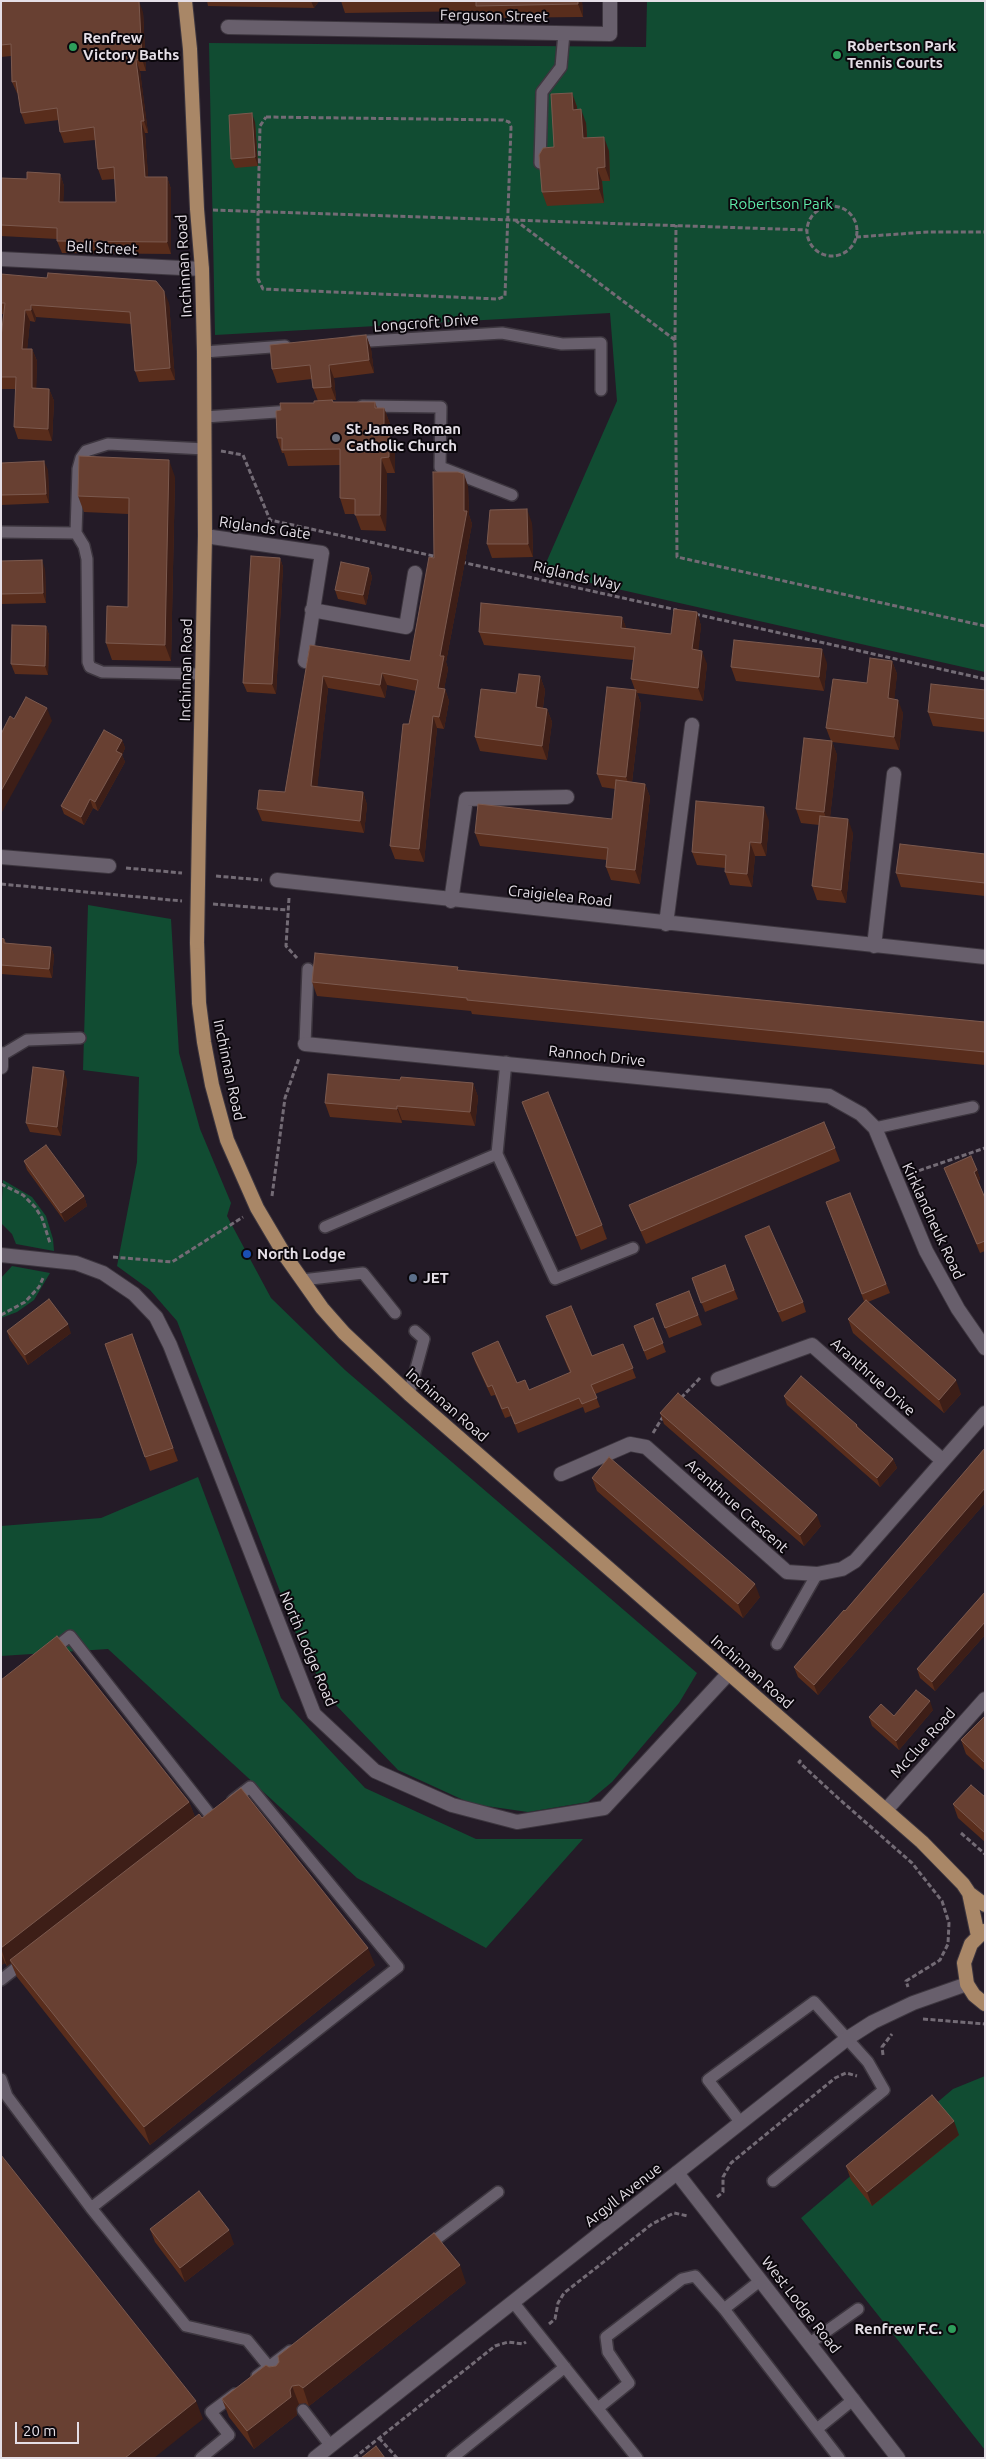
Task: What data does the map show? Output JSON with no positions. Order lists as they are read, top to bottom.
{
  "streets": {
    "main road": ["Inchinnan Road"],
    "street": [
      "Ferguson Street",
      "Bell Street",
      "Riglands Gate",
      "Craigielea Road",
      "Rannoch Drive",
      "Kirklandneuk Road",
      "Aranthrue Drive",
      "Aranthrue Crescent",
      "North Lodge Road",
      "McClue Road",
      "Argyll Avenue",
      "West Lodge Road"
    ],
    "lane": ["Longcroft Drive"],
    "path": ["Riglands Way"]
  },
  "crossings": [
    ["Bell Street", "Inchinnan Road"],
    ["Inchinnan Road", "Riglands Gate"],
    ["Inchinnan Road", "North Lodge Road"],
    ["Inchinnan Road", "McClue Road"],
    ["Rannoch Drive", "Kirklandneuk Road"],
    ["Aranthrue Drive", "Aranthrue Crescent"],
    ["Argyll Avenue", "West Lodge Road"]
  ],
  "parks": ["Robertson Park"],
  "places": [
    "Renfrew Victory Baths",
    "Robertson Park Tennis Courts",
    "St James Roman Catholic Church",
    "North Lodge",
    "JET",
    "Renfrew F.C."
  ],
  "scale_bar": "20 m"
}
